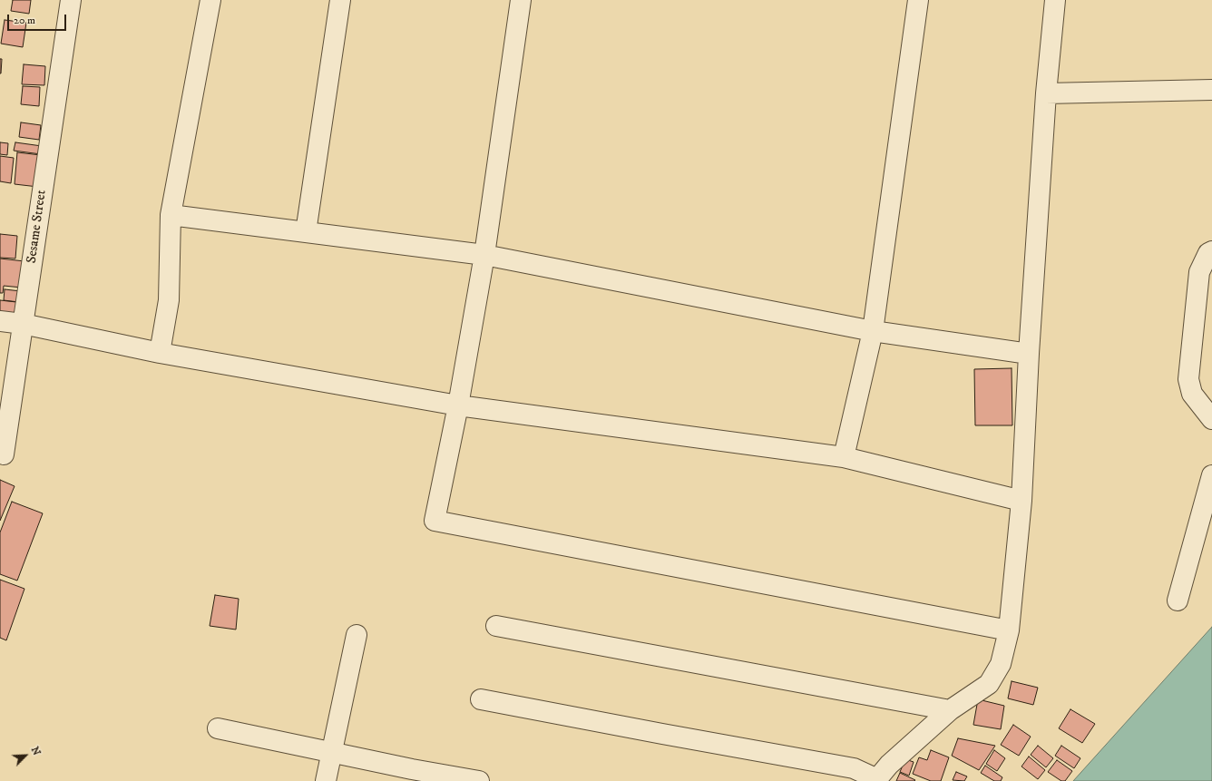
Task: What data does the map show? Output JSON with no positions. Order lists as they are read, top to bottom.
{
  "streets": {
    "street": ["Sesame Street"]
  },
  "scale_bar": "20 m",
  "north": "top right"
}
